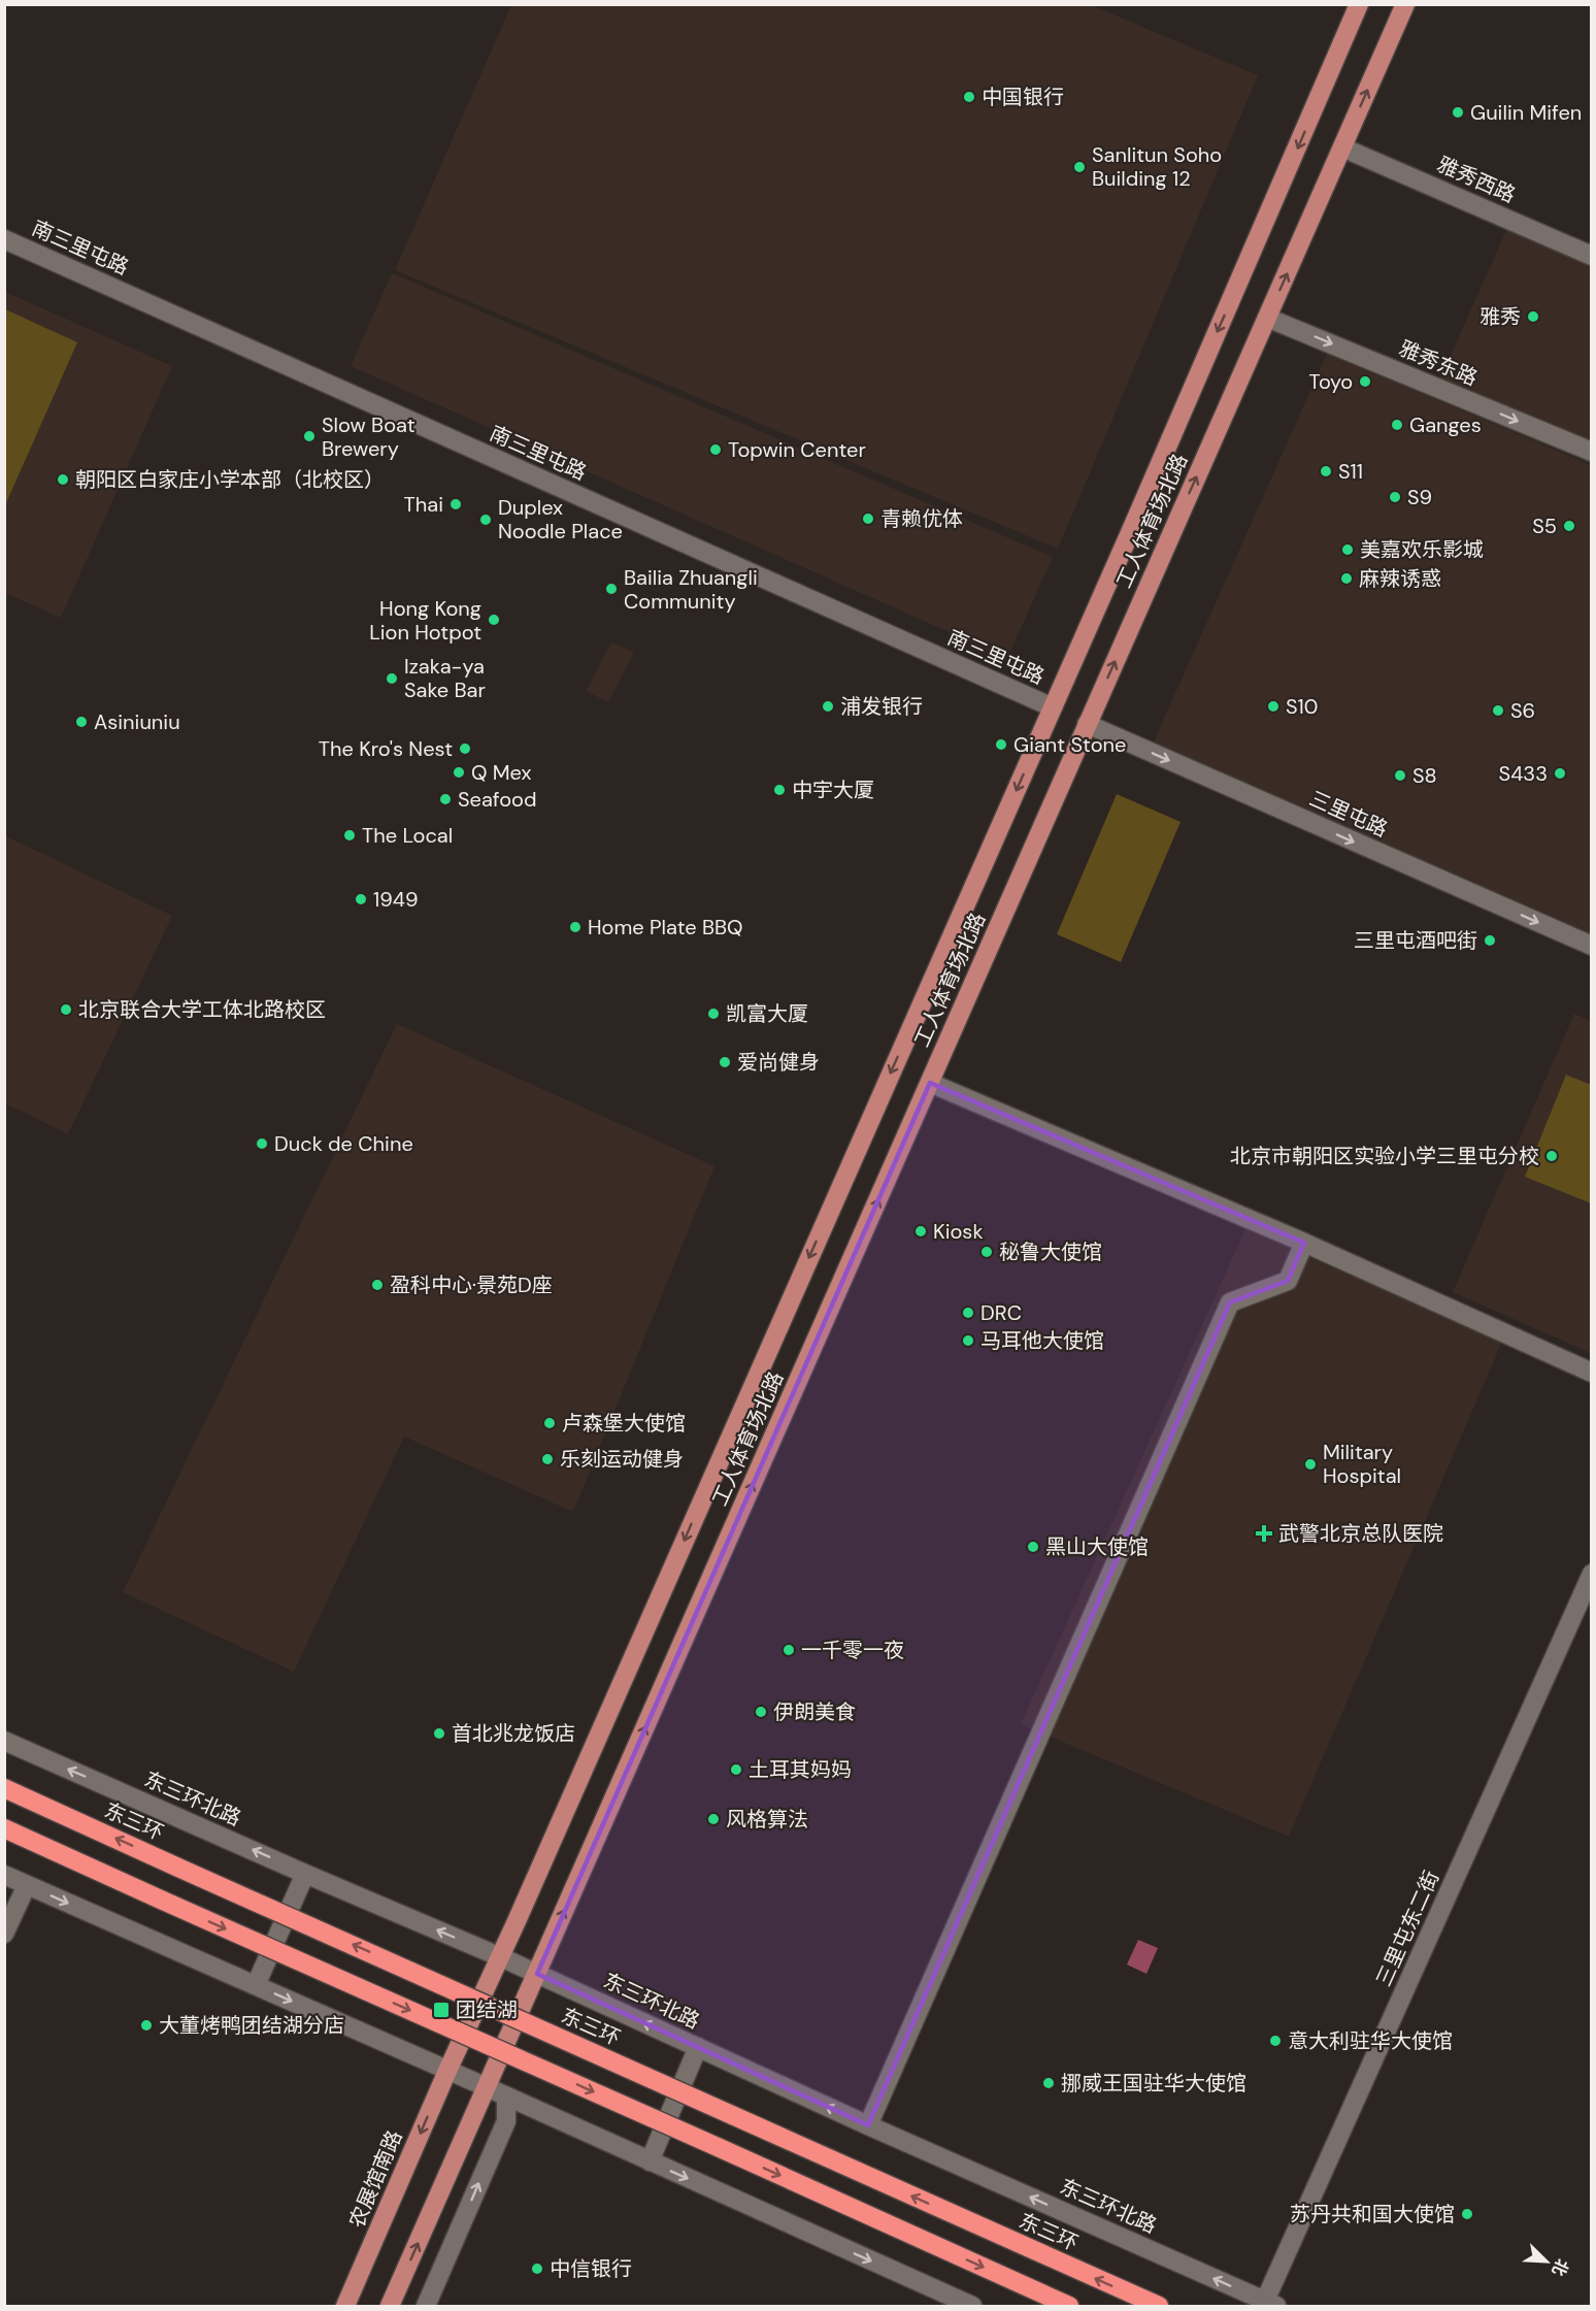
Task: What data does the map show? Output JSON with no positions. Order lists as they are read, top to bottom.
{
  "streets": {
    "highway": ["东三环"],
    "main road": ["工人体育场北路", "农展馆南路"],
    "street": [
      "雅秀西路",
      "南三里屯路",
      "雅秀东路",
      "三里屯路",
      "东三环北路",
      "三里屯东二街"
    ]
  },
  "crossings": [
    ["雅秀西路", "工人体育场北路"],
    ["南三里屯路", "工人体育场北路"],
    ["雅秀东路", "工人体育场北路"],
    ["工人体育场北路", "三里屯路"],
    ["工人体育场北路", "东三环北路"],
    ["工人体育场北路", "农展馆南路"],
    ["东三环北路", "三里屯东二街"]
  ],
  "one_way": ["雅秀东路", "三里屯路"],
  "places": {
    "other": [
      "中国银行",
      "Guilin Mifen",
      "Sanlitun Soho Building 12",
      "雅秀",
      "Toyo",
      "Ganges",
      "Slow Boat Brewery",
      "Topwin Center",
      "S11",
      "朝阳区白家庄小学本部（北校区）",
      "S9",
      "Thai",
      "青赖优体",
      "Duplex Noodle Place",
      "S5",
      "美嘉欢乐影城",
      "麻辣诱惑",
      "Bailia Zhuangli Community",
      "Hong Kong Lion Hotpot",
      "Izaka-ya Sake Bar",
      "浦发银行",
      "S10",
      "S6",
      "Asiniuniu",
      "Giant Stone",
      "The Kro's Nest",
      "Q Mex",
      "S433",
      "S8",
      "中宇大厦",
      "Seafood",
      "The Local",
      "1949",
      "Home Plate BBQ",
      "三里屯酒吧街",
      "北京联合大学工体北路校区",
      "凯富大厦",
      "爱尚健身",
      "Duck de Chine",
      "北京市朝阳区实验小学三里屯分校",
      "Kiosk",
      "秘鲁大使馆",
      "盈科中心·景苑D座",
      "DRC",
      "马耳他大使馆",
      "卢森堡大使馆",
      "乐刻运动健身",
      "Military Hospital",
      "黑山大使馆",
      "一千零一夜",
      "伊朗美食",
      "首北兆龙饭店",
      "土耳其妈妈",
      "风格算法",
      "大董烤鸭团结湖分店",
      "意大利驻华大使馆",
      "挪威王国驻华大使馆",
      "苏丹共和国大使馆",
      "中信银行"
    ],
    "health": ["武警北京总队医院"],
    "transit": ["团结湖"]
  },
  "north": "bottom right"
}
